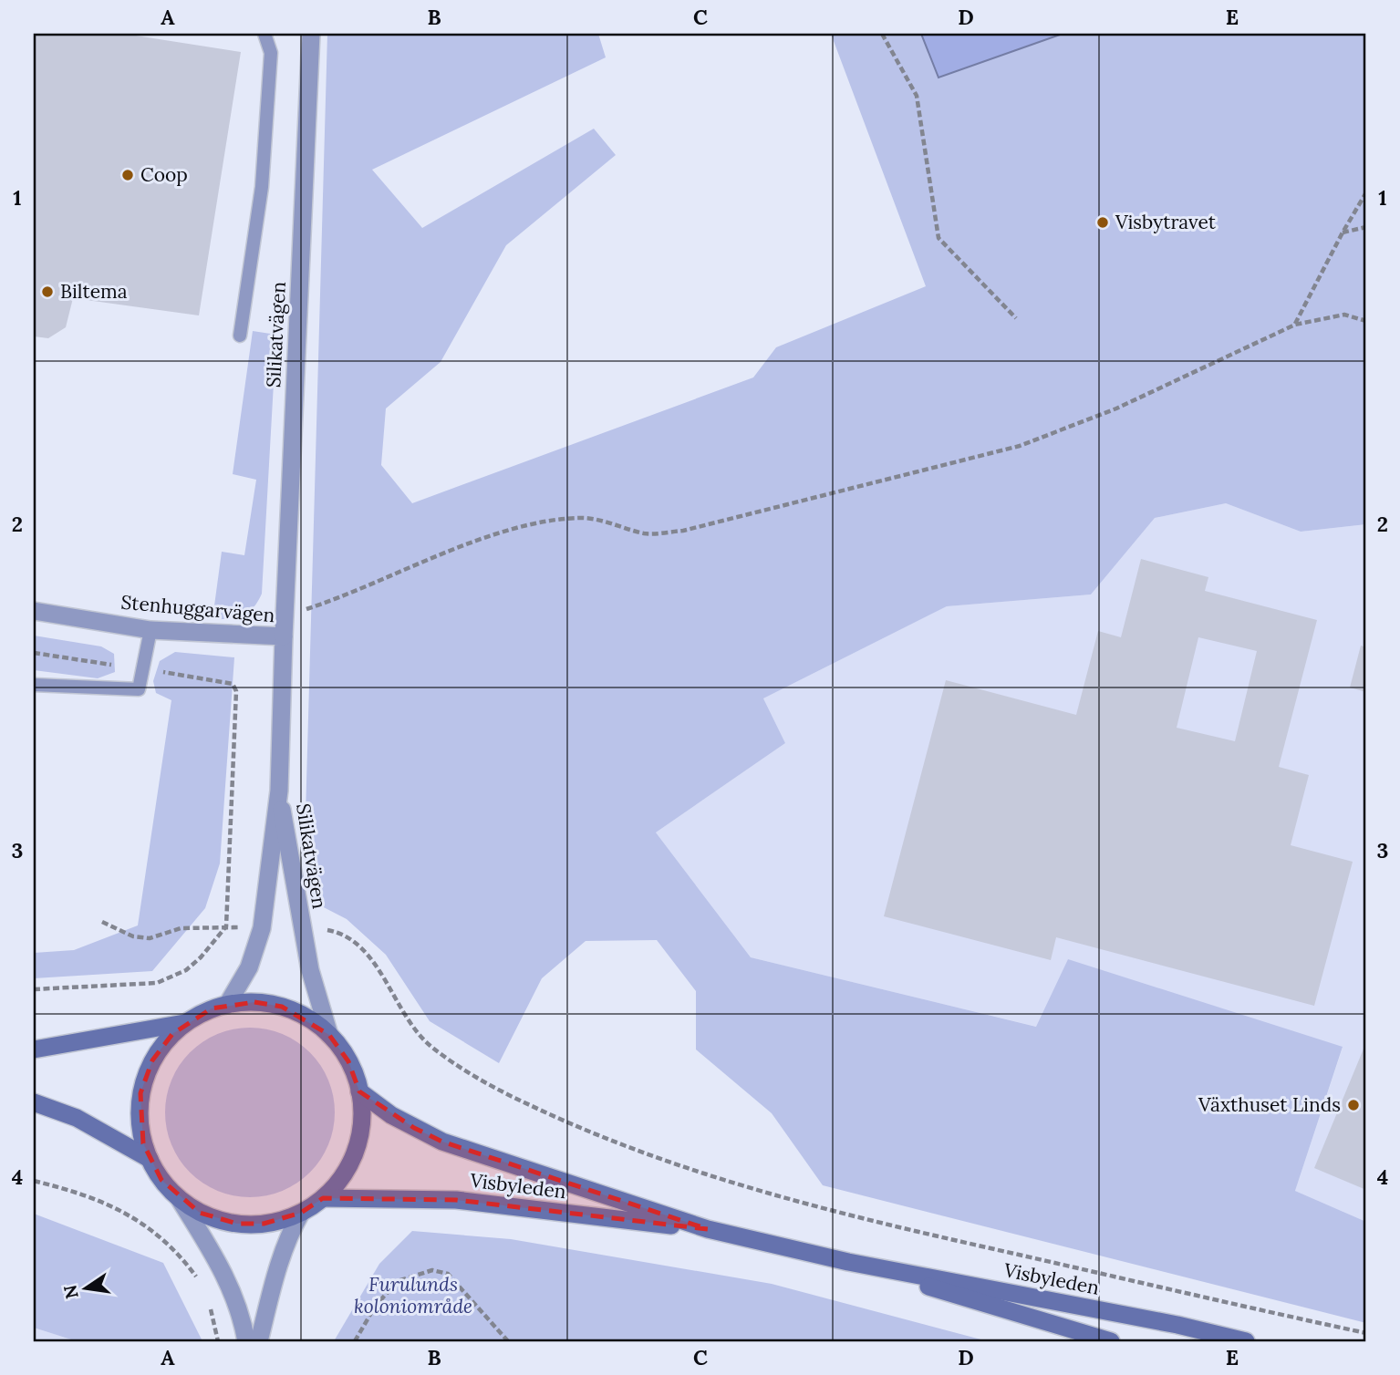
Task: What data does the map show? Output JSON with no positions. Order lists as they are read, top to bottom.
{
  "streets": {
    "main road": ["Visbyleden"],
    "street": ["Silikatvägen", "Stenhuggarvägen"]
  },
  "crossings": [
    ["Silikatvägen", "Stenhuggarvägen"],
    ["Silikatvägen", "Visbyleden"]
  ],
  "parks": ["Furulunds koloniområde"],
  "places": [
    "Coop",
    "Visbytravet",
    "Biltema",
    "Växthuset Linds"
  ],
  "north": "left",
  "grid": {
    "columns": [
      "A",
      "B",
      "C",
      "D",
      "E"
    ],
    "rows": [
      "1",
      "2",
      "3",
      "4"
    ]
  }
}
